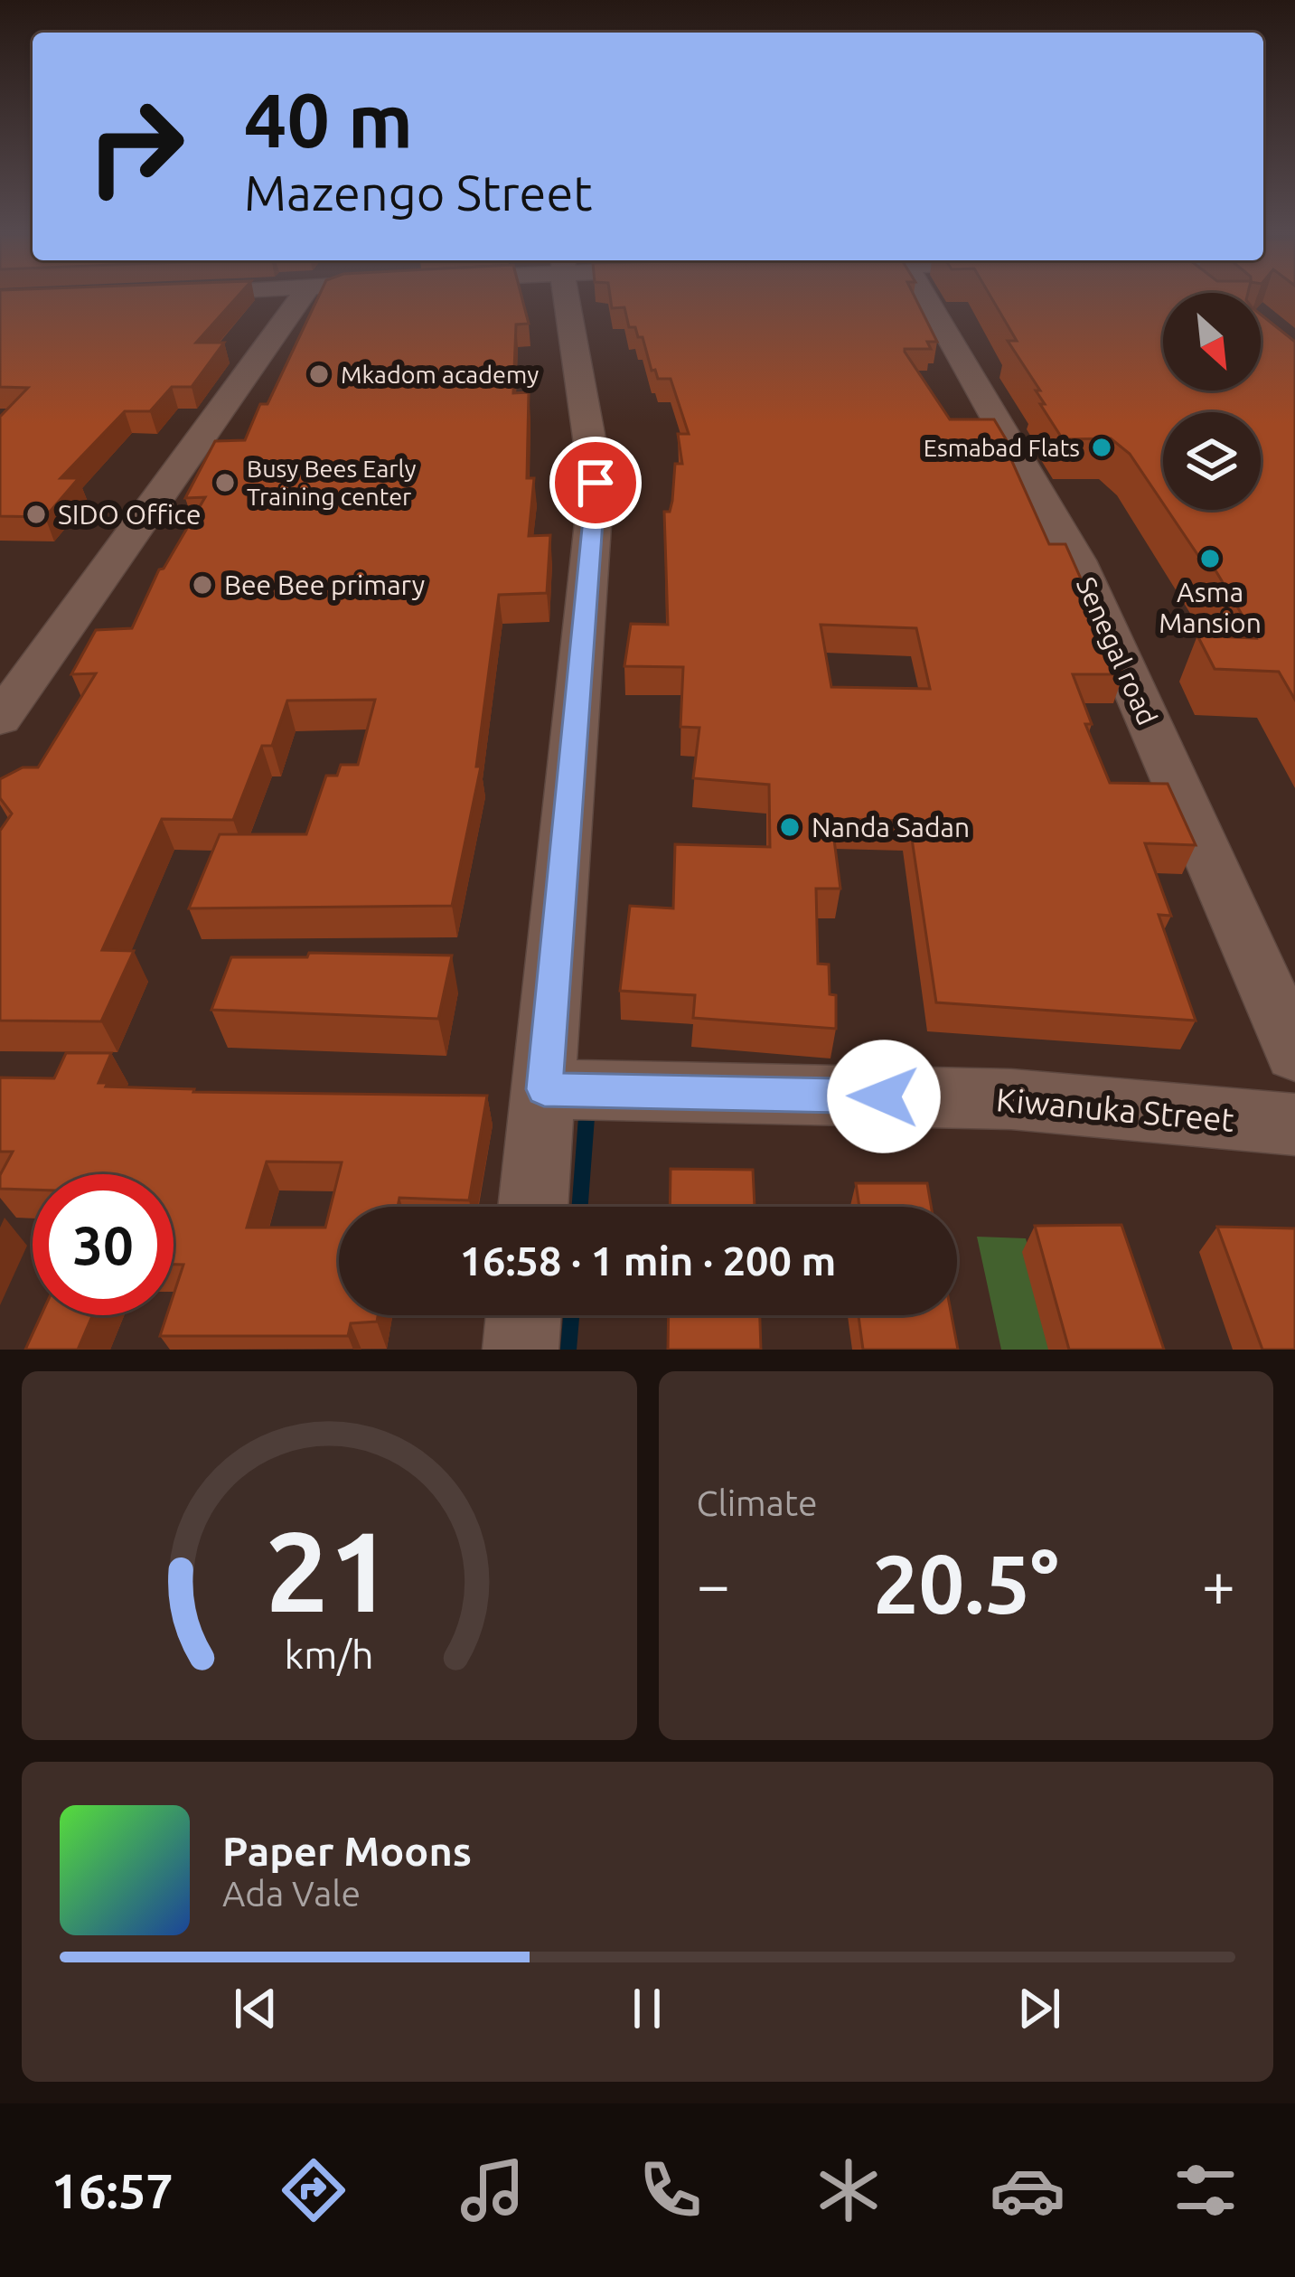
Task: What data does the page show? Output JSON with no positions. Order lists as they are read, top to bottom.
{
  "streets": {
    "street": ["Senegal road", "Kiwanuka Street"]
  },
  "places": [
    "Mkadom academy",
    "Esmabad Flats",
    "Busy Bees Early Training center",
    "SIDO Office",
    "Asma Mansion",
    "Bee Bee primary",
    "Nanda Sadan"
  ],
  "north": "bottom right",
  "page": {
    "turn": ["40 m", "Mazengo Street"],
    "limit": "30",
    "trip": "16:58 · 1 min · 200 m",
    "tile": "Climate",
    "heat": ["−", "20.5°", "+"],
    "song": ["Paper Moons", "Ada Vale"],
    "tabs": "16:57",
    "gauge": ["21", "km/h"]
  }
}
